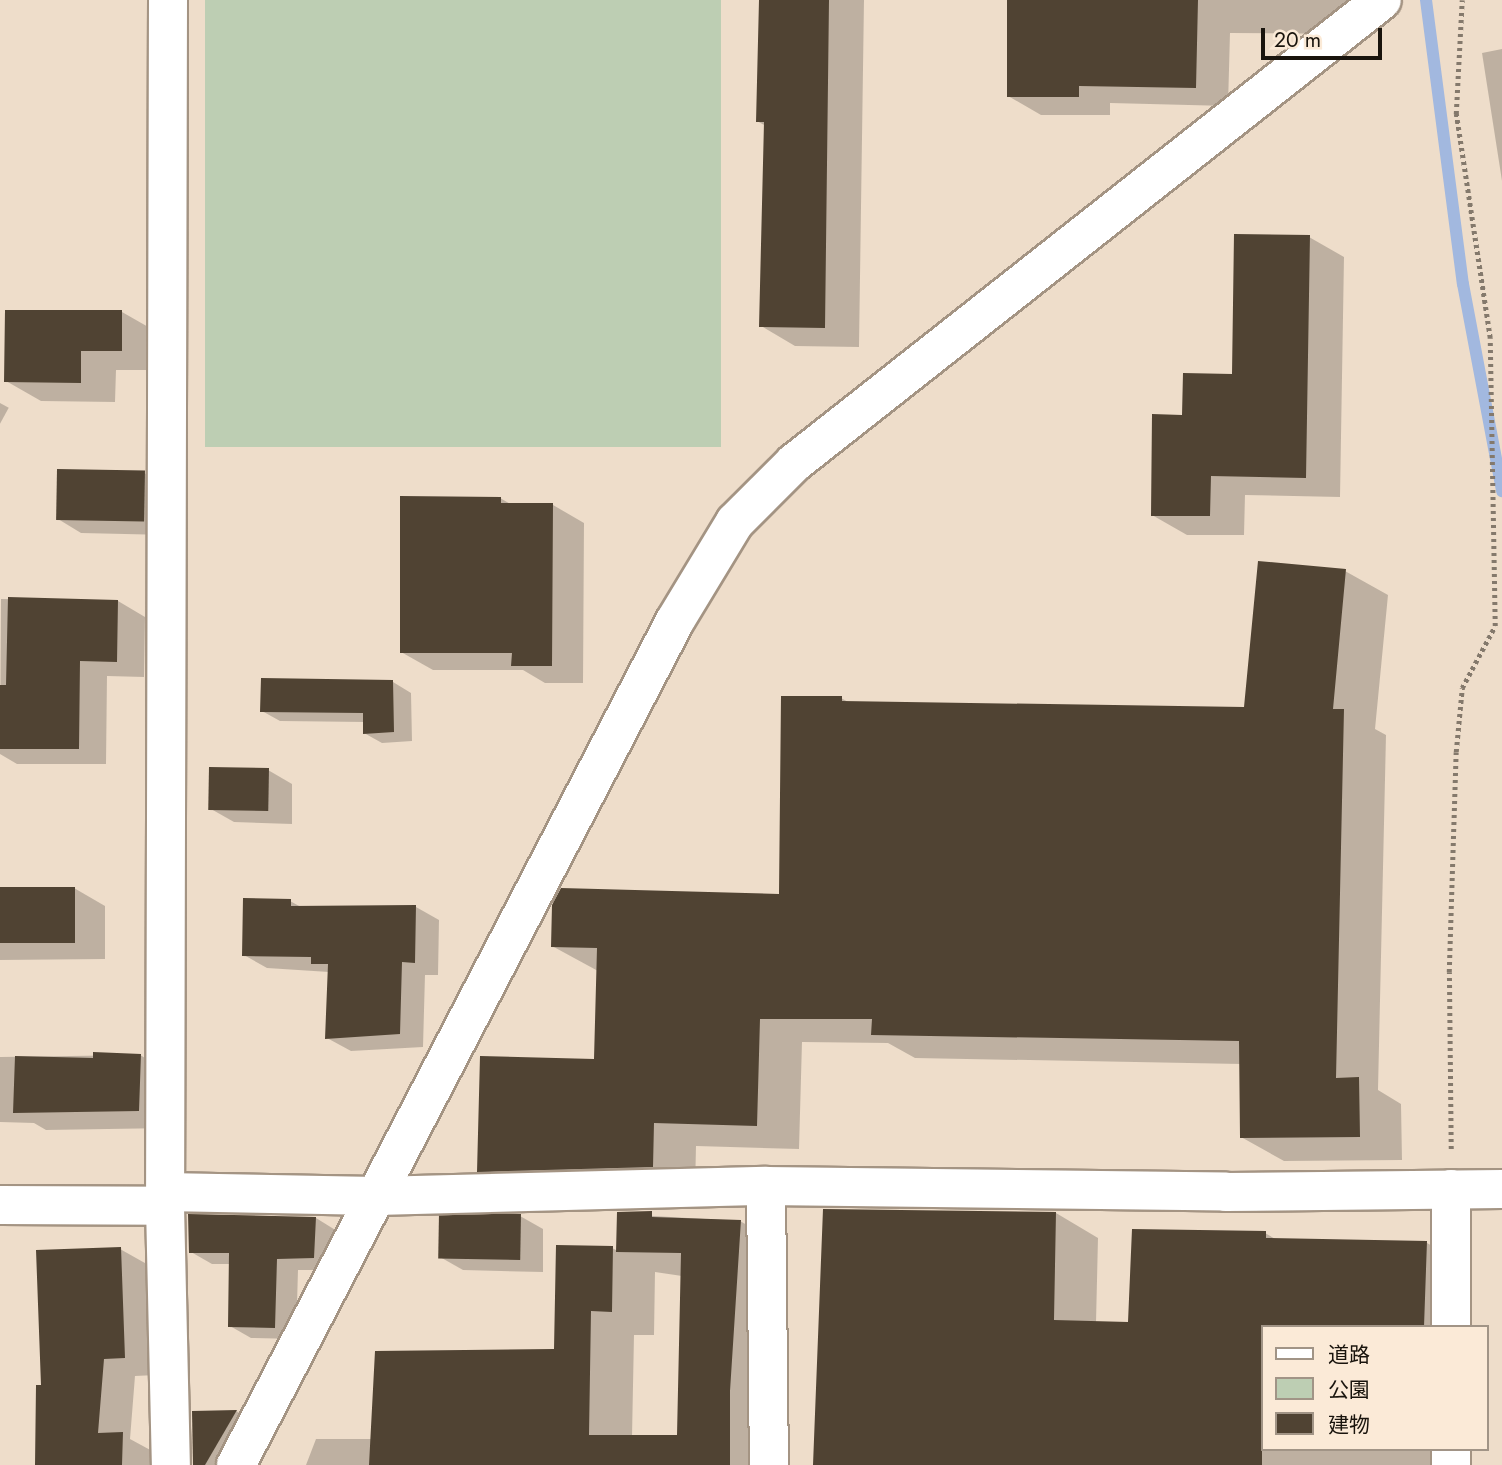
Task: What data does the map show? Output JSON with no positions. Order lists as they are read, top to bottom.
{
  "legend": ["道路", "公園", "建物"],
  "scale_bar": "20 m"
}
